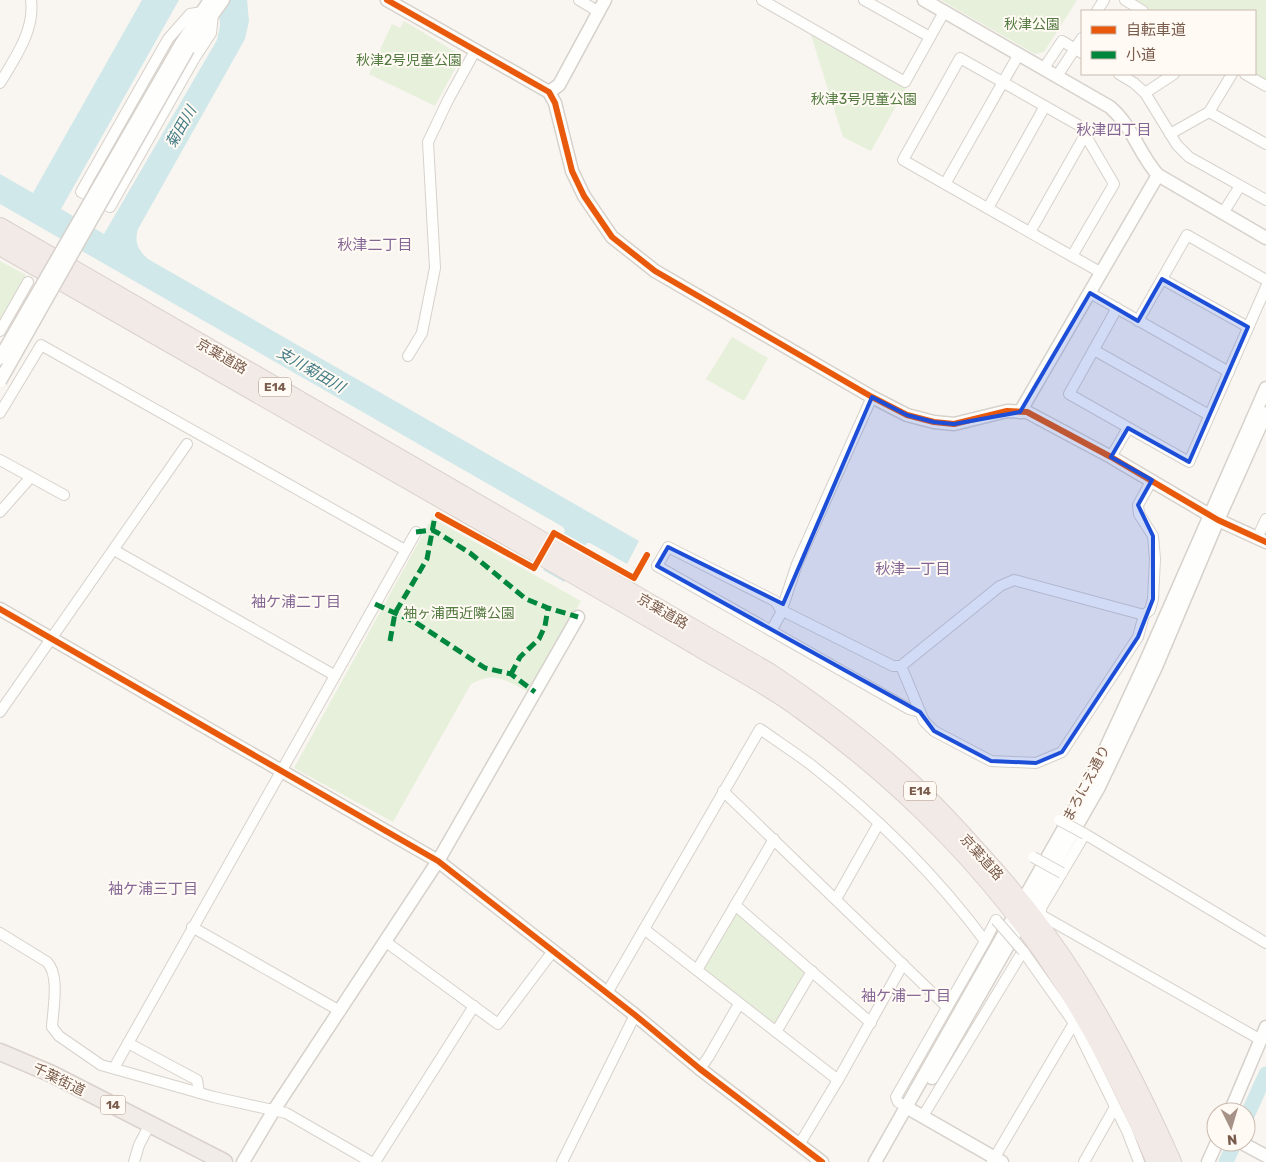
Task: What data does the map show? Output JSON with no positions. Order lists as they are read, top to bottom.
{
  "streets": {
    "highway": [
      "京葉道路",
      "E14",
      "千葉街道",
      "14"
    ],
    "street": ["まろにえ通り"]
  },
  "crossings": [
    ["京葉道路", "まろにえ通り"]
  ],
  "districts": [
    "秋津四丁目",
    "秋津二丁目",
    "秋津一丁目",
    "袖ケ浦二丁目",
    "袖ケ浦三丁目",
    "袖ケ浦一丁目"
  ],
  "water": ["菊田川", "支川菊田川"],
  "parks": [
    "秋津公園",
    "秋津2号児童公園",
    "秋津3号児童公園",
    "袖ヶ浦西近隣公園"
  ],
  "legend": ["自転車道", "小道"],
  "north": "bottom"
}
